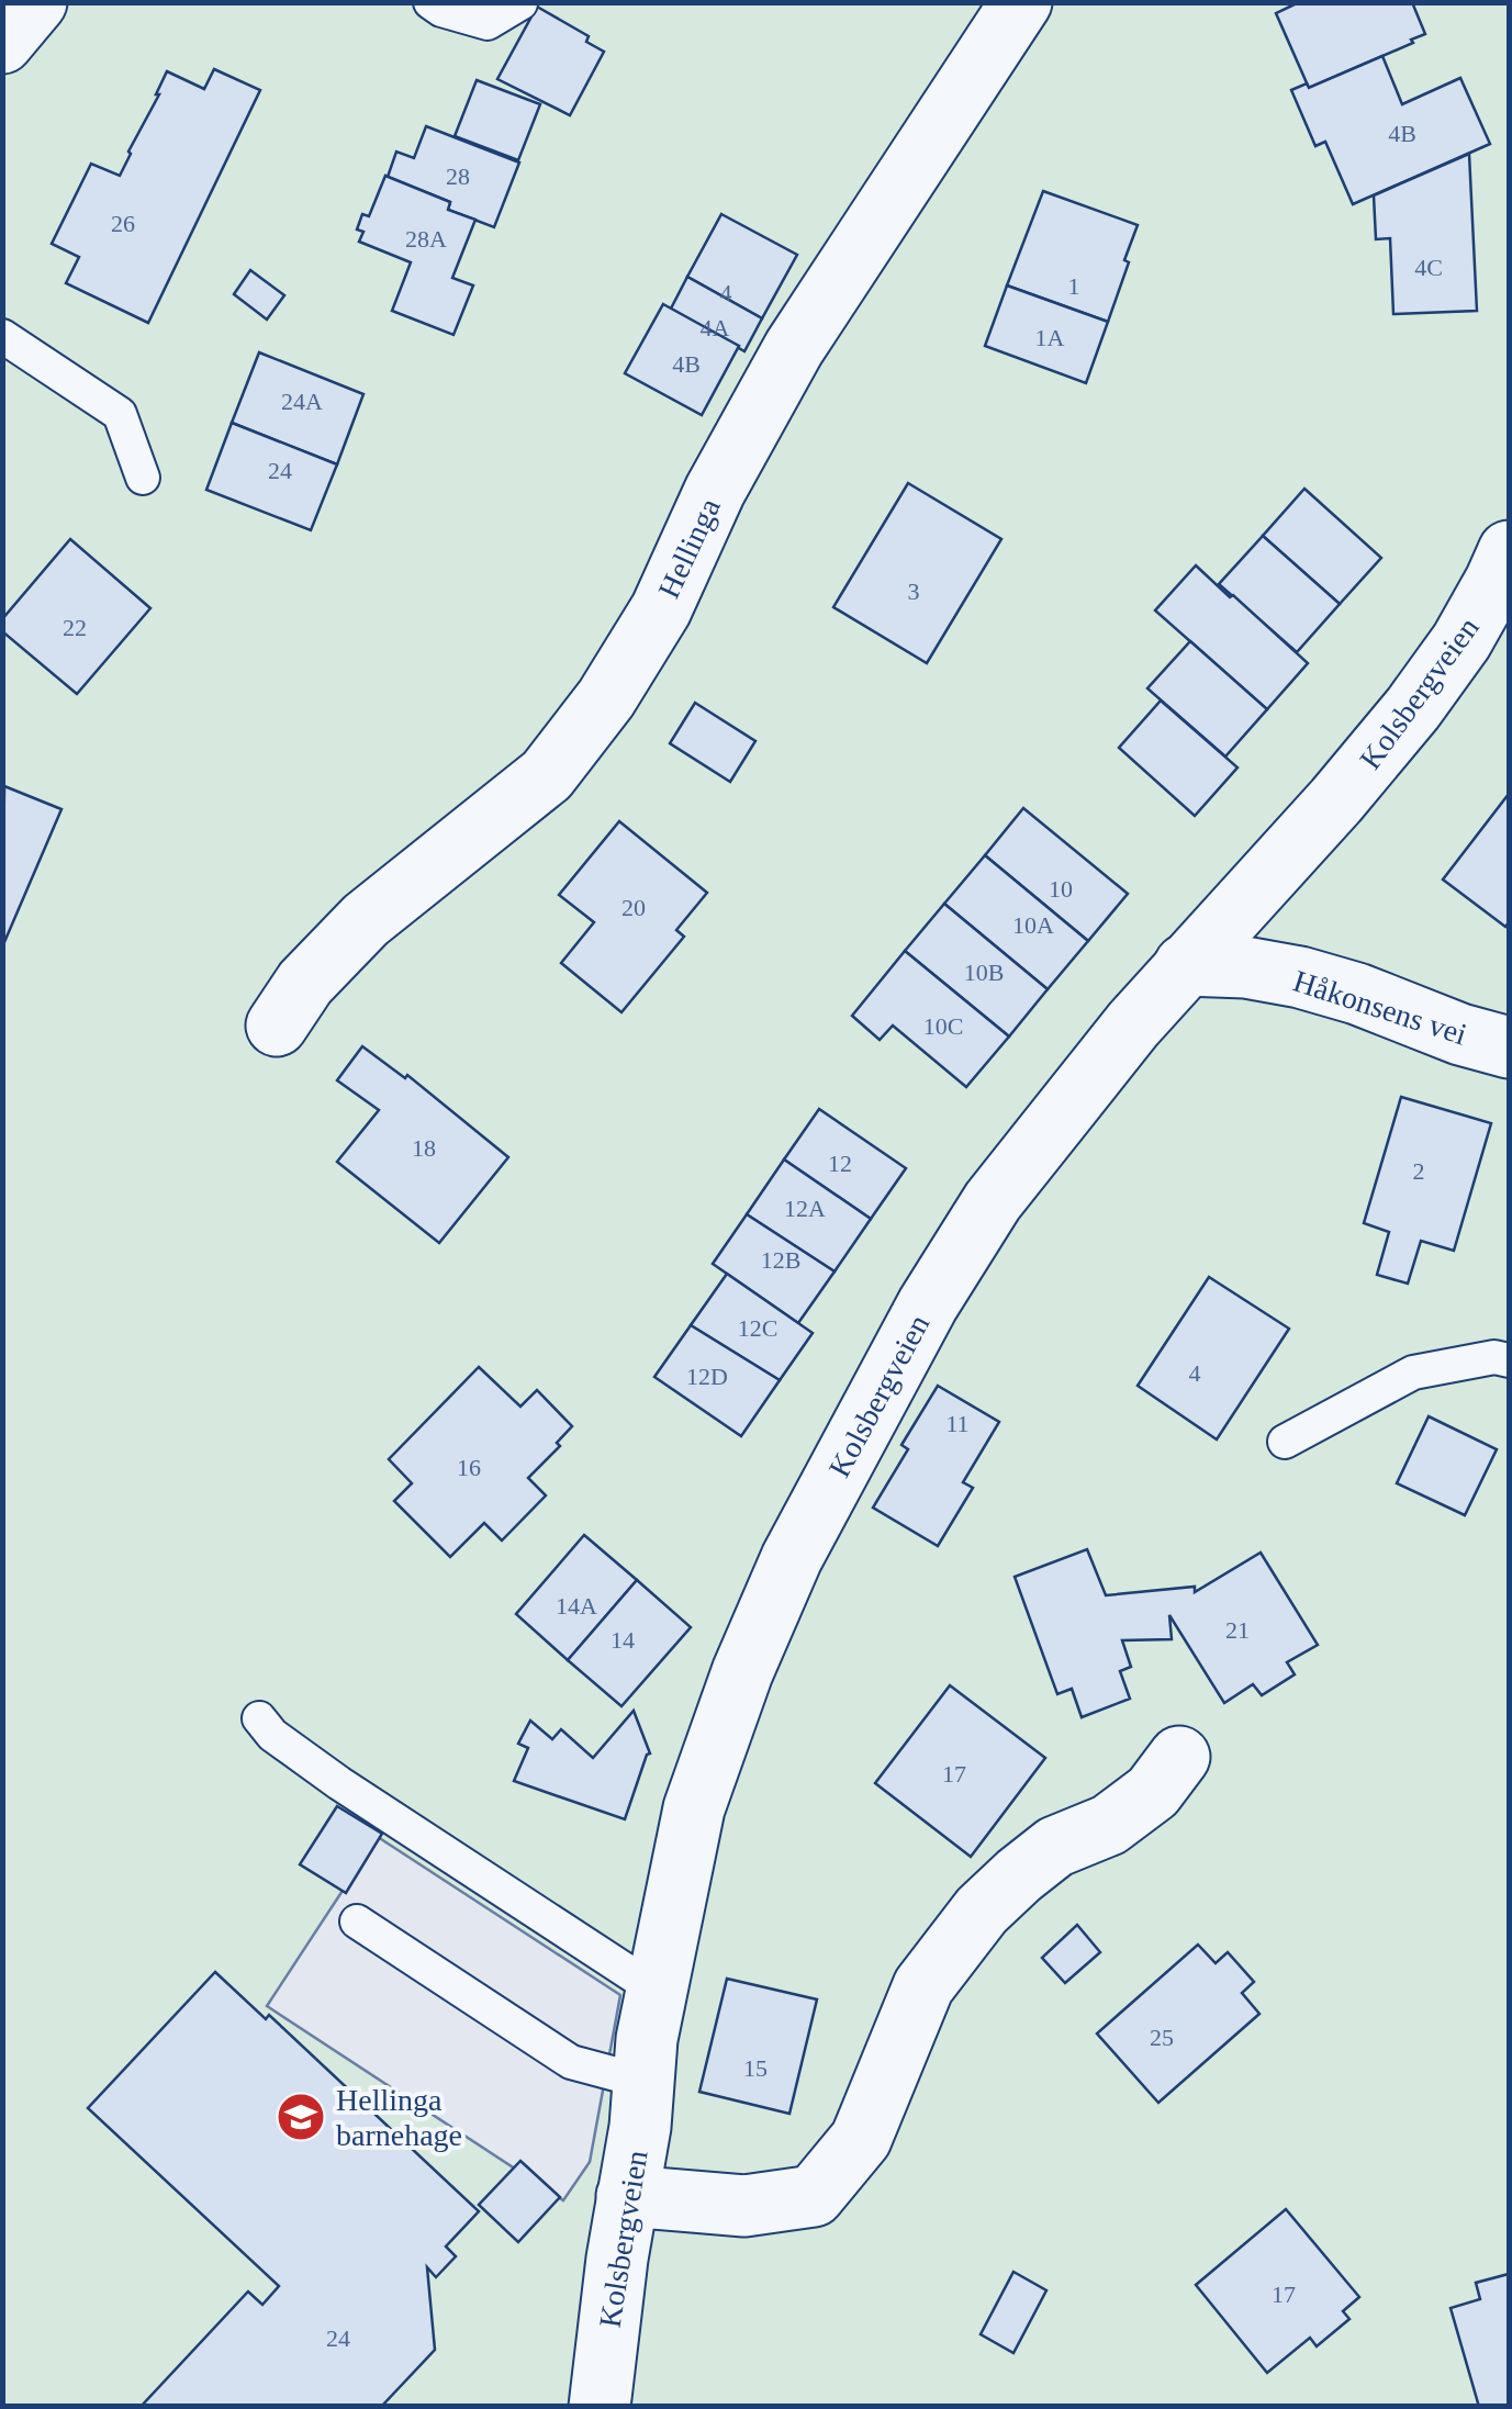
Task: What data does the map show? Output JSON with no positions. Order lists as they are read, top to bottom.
{
  "streets": {
    "street": ["Hellinga", "Kolsbergveien", "Håkonsens vei"]
  },
  "crossings": [
    ["Kolsbergveien", "Håkonsens vei"]
  ],
  "places": {
    "school or university": ["Hellinga barnehage"]
  },
  "house_numbers": [
    "4B",
    "28",
    "26",
    "28A",
    "4C",
    "1",
    "4",
    "4A",
    "1A",
    "4B",
    "24A",
    "24",
    "3",
    "22",
    "10",
    "20",
    "10A",
    "10B",
    "10C",
    "18",
    "12",
    "2",
    "12A",
    "12B",
    "12C",
    "4",
    "12D",
    "11",
    "16",
    "14A",
    "21",
    "14",
    "17",
    "25",
    "15",
    "17",
    "24"
  ]
}
